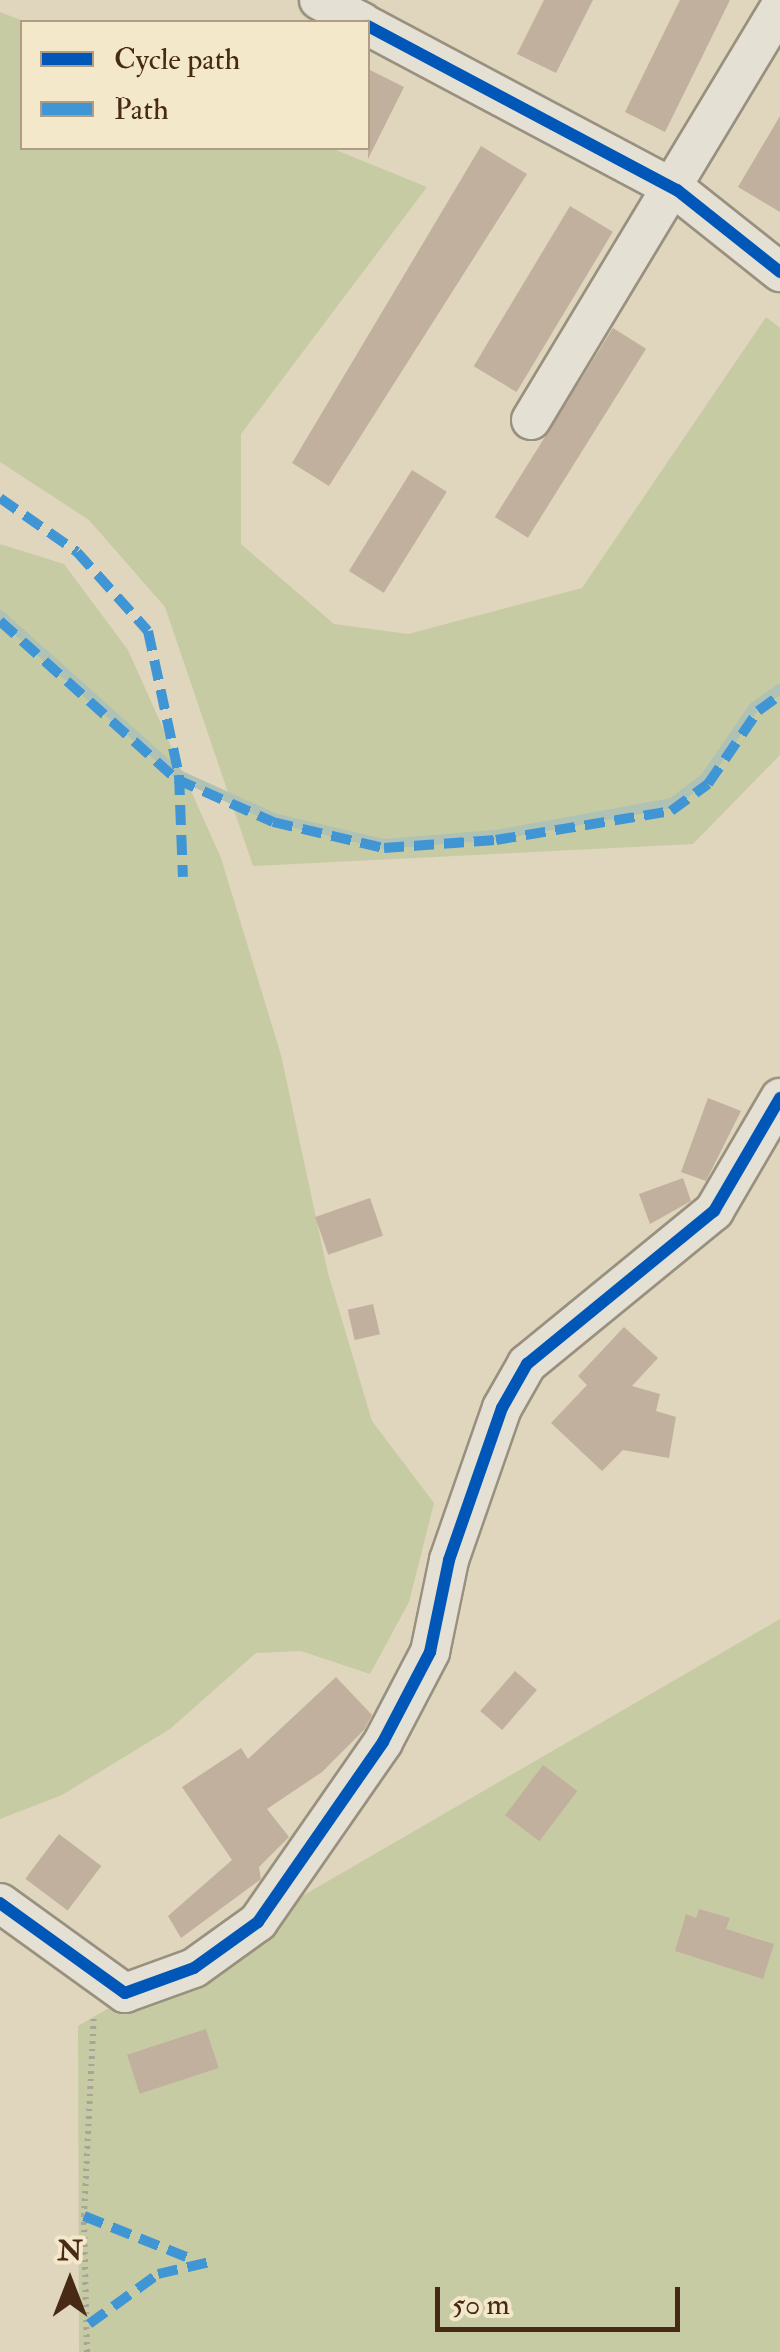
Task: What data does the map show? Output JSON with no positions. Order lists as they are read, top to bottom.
{
  "legend": ["Cycle path", "Path"],
  "scale_bar": "50 m",
  "north": "top"
}
